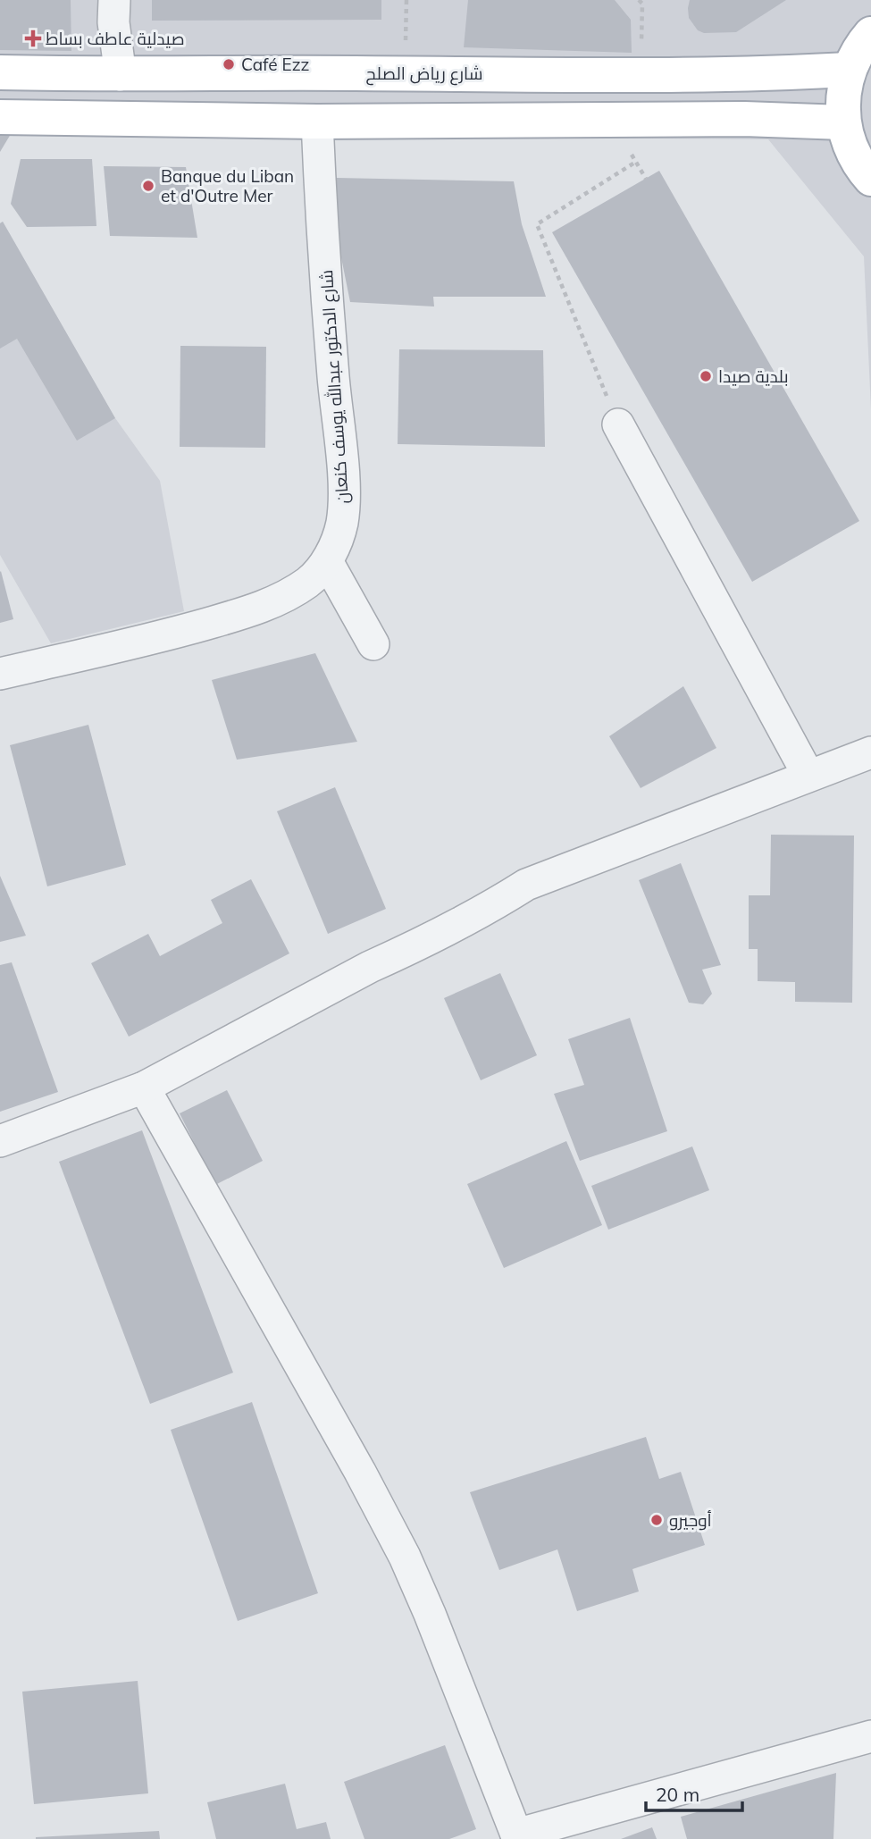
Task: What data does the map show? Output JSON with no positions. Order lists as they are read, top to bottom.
{
  "streets": {
    "main road": ["شارع رياض الصلح"],
    "street": ["شارع الدكتور عبدالله يوسف كنعان"]
  },
  "places": {
    "health": ["صيدلية عاطف بساط"],
    "other": [
      "Café Ezz",
      "Banque du Liban et d'Outre Mer",
      "بلدية صيدا",
      "أوجيرو"
    ]
  },
  "scale_bar": "20 m"
}
